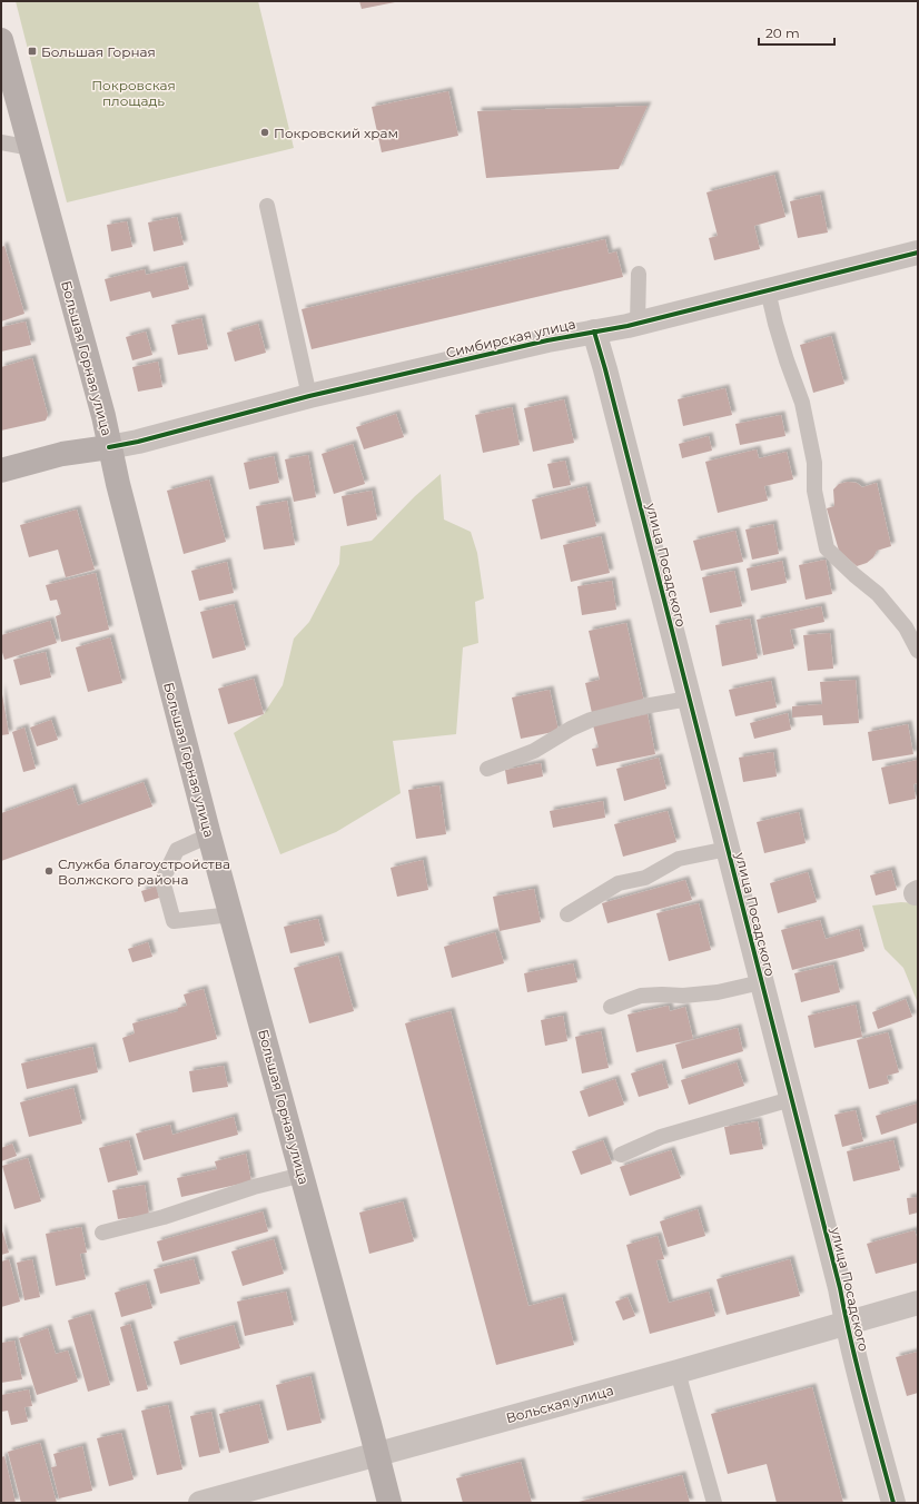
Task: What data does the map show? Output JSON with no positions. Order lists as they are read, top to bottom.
{
  "streets": {
    "main road": ["Симбирская улица", "Большая Горная улица"],
    "street": ["улица Посадского", "Вольская улица"]
  },
  "crossings": [
    ["Симбирская улица", "Большая Горная улица"],
    ["Симбирская улица", "улица Посадского"],
    ["Большая Горная улица", "Вольская улица"],
    ["улица Посадского", "Вольская улица"]
  ],
  "parks": ["Покровская площадь"],
  "places": {
    "transit": ["Большая Горная"],
    "other": ["Покровский храм", "Служба благоустройства Волжского района"]
  },
  "scale_bar": "20 m"
}
